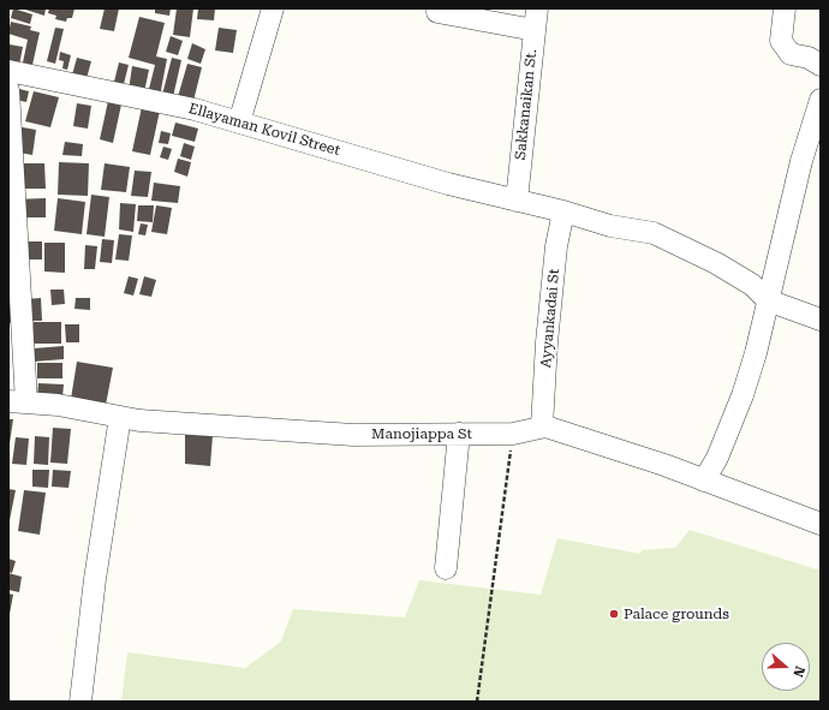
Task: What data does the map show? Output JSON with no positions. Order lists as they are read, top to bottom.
{
  "streets": {
    "street": [
      "Sakkanaikan St.",
      "Ellayaman Kovil Street",
      "Ayyankadai St",
      "Manojiappa St"
    ]
  },
  "crossings": [
    ["Sakkanaikan St.", "Ellayaman Kovil Street"],
    ["Ellayaman Kovil Street", "Ayyankadai St"],
    ["Ayyankadai St", "Manojiappa St"]
  ],
  "places": ["Palace grounds"],
  "north": "right"
}
